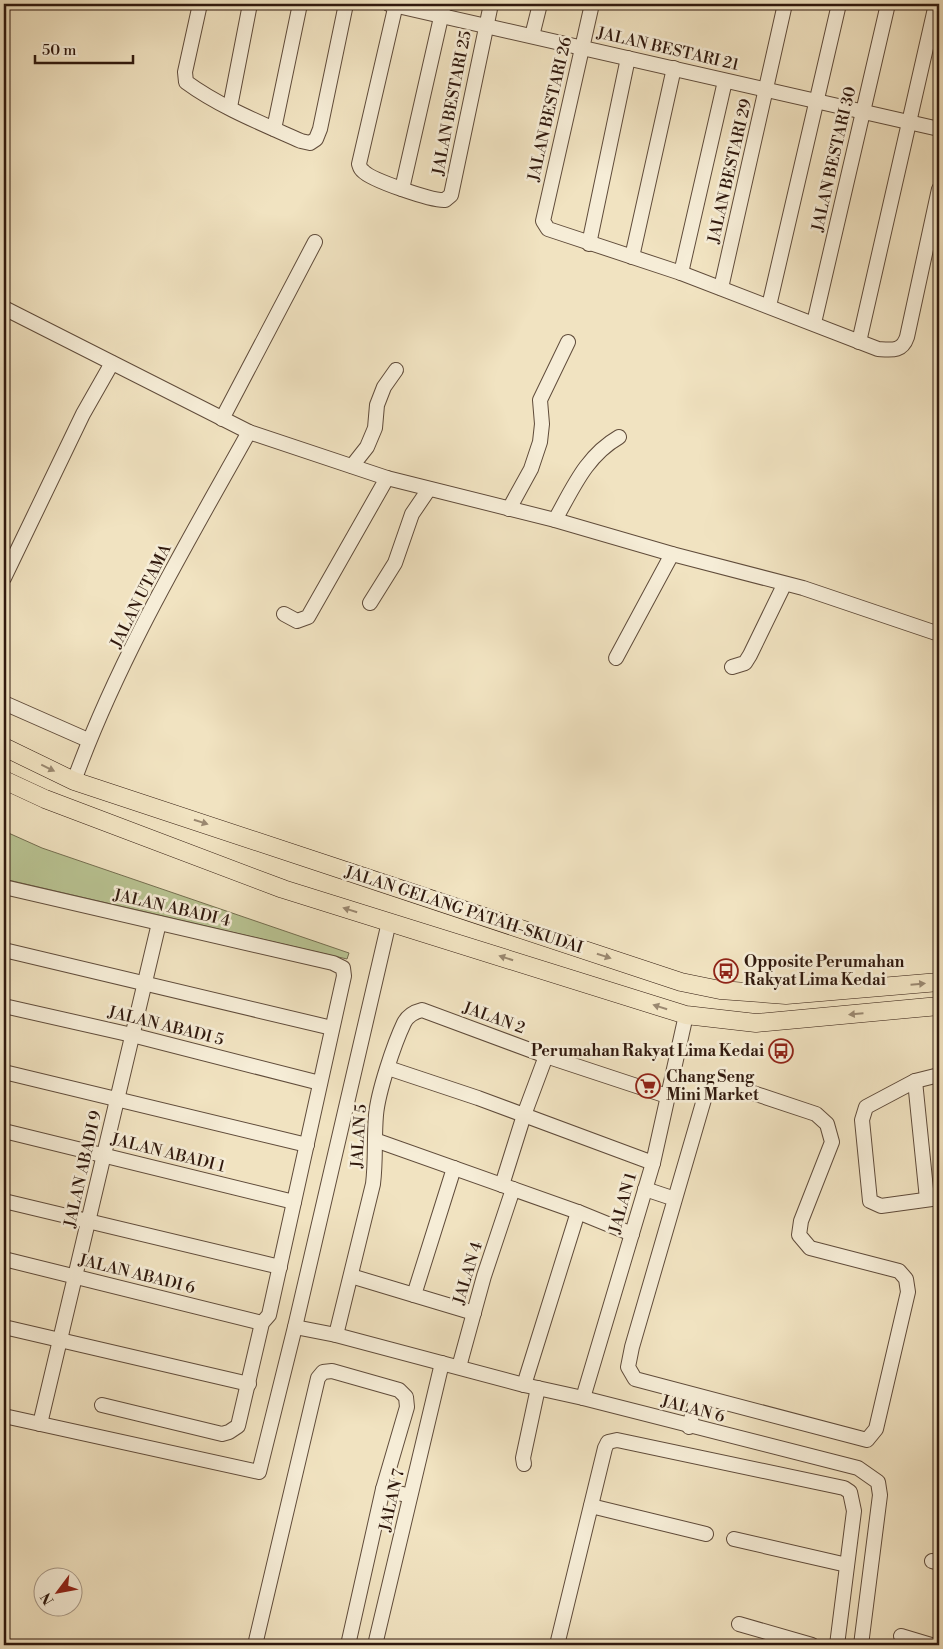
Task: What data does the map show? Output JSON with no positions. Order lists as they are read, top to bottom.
{
  "streets": {
    "main road": ["JALAN GELANG PATAH-SKUDAI"],
    "street": [
      "JALAN BESTARI 21",
      "JALAN BESTARI 25",
      "JALAN BESTARI 26",
      "JALAN BESTARI 30",
      "JALAN BESTARI 29",
      "JALAN UTAMA",
      "JALAN ABADI 4",
      "JALAN 2",
      "JALAN ABADI 5",
      "JALAN 5",
      "JALAN ABADI 1",
      "JALAN ABADI 9",
      "JALAN 1",
      "JALAN 4",
      "JALAN ABADI 6",
      "JALAN 6",
      "JALAN 7"
    ]
  },
  "crossings": [
    ["JALAN BESTARI 21", "JALAN BESTARI 25"],
    ["JALAN BESTARI 21", "JALAN BESTARI 26"],
    ["JALAN BESTARI 21", "JALAN BESTARI 30"],
    ["JALAN BESTARI 21", "JALAN BESTARI 29"],
    ["JALAN UTAMA", "JALAN GELANG PATAH-SKUDAI"],
    ["JALAN ABADI 4", "JALAN ABADI 9"],
    ["JALAN GELANG PATAH-SKUDAI", "JALAN 1"],
    ["JALAN 2", "JALAN 5"],
    ["JALAN 2", "JALAN 1"],
    ["JALAN 2", "JALAN 4"],
    ["JALAN ABADI 5", "JALAN ABADI 9"],
    ["JALAN 5", "JALAN 6"],
    ["JALAN ABADI 1", "JALAN ABADI 9"],
    ["JALAN ABADI 9", "JALAN ABADI 6"],
    ["JALAN 1", "JALAN 6"],
    ["JALAN 4", "JALAN 6"],
    ["JALAN 6", "JALAN 7"]
  ],
  "places": {
    "bus stop": ["Opposite Perumahan Rakyat Lima Kedai", "Perumahan Rakyat Lima Kedai"],
    "supermarket": ["Chang Seng Mini Market"]
  },
  "scale_bar": "50 m",
  "north": "bottom left"
}
